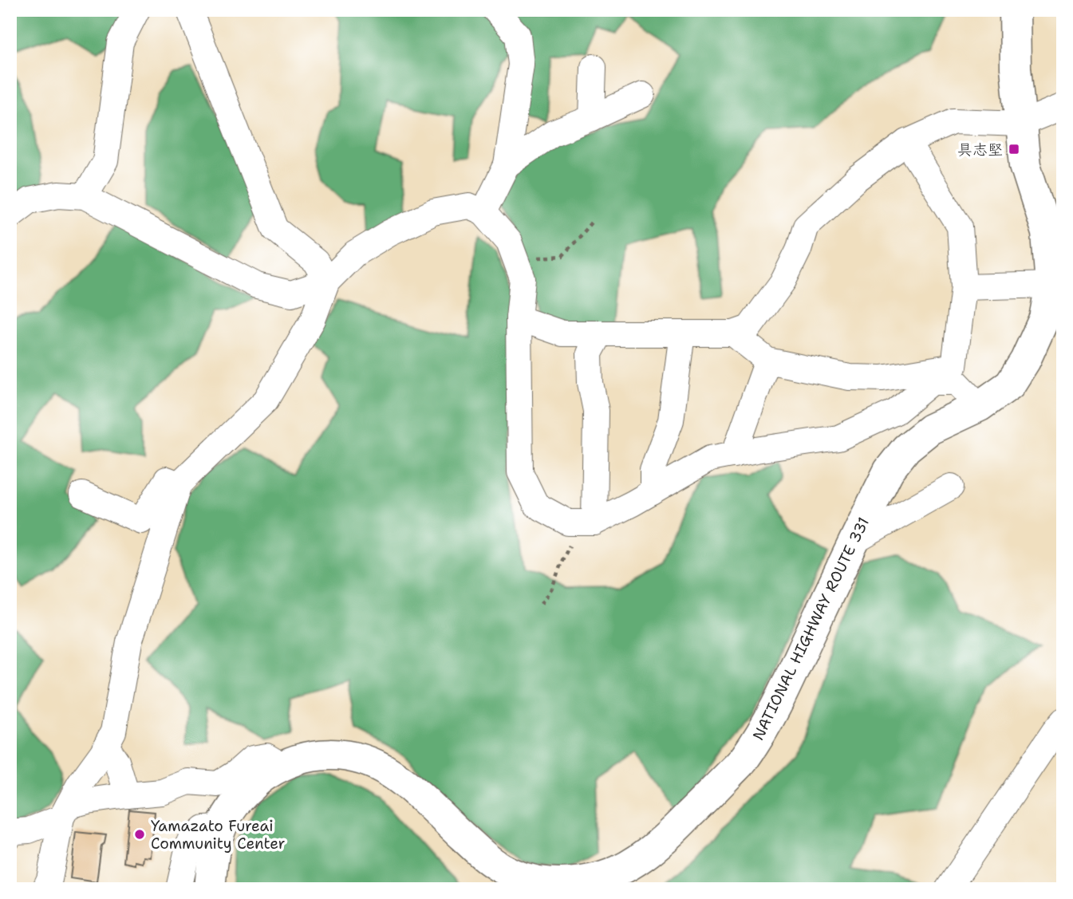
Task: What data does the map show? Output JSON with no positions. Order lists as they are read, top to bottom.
{
  "streets": {
    "highway": ["NATIONAL HIGHWAY ROUTE 331"]
  },
  "places": {
    "transit": ["具志堅"],
    "other": ["Yamazato Fureai Community Center"]
  }
}
